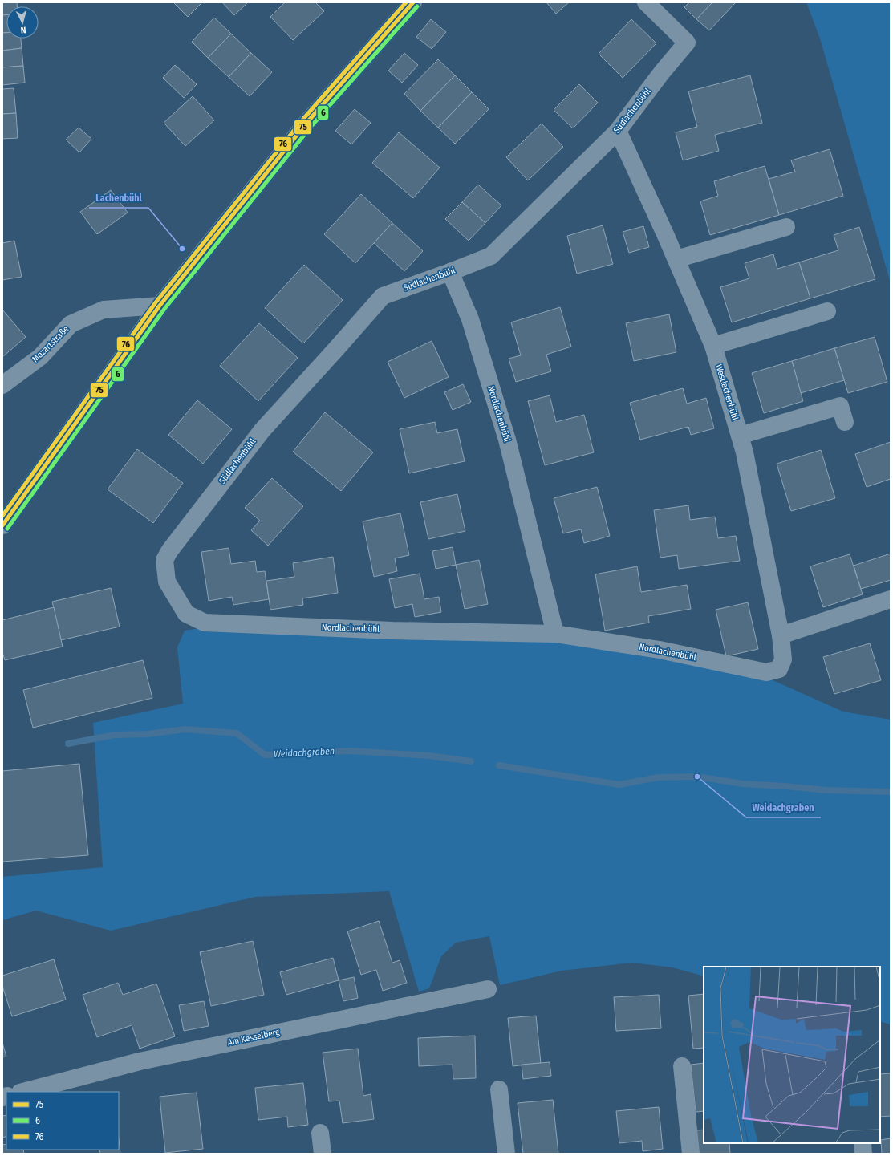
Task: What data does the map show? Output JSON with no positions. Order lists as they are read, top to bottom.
{
  "streets": {
    "street": [
      "Südlachenbühl",
      "Mozartstraße",
      "Westlachenbühl",
      "Nordlachenbühl",
      "Am Kesselberg"
    ]
  },
  "crossings": [
    ["Südlachenbühl", "Westlachenbühl"],
    ["Südlachenbühl", "Nordlachenbühl"],
    ["Westlachenbühl", "Nordlachenbühl"]
  ],
  "water": ["Weidachgraben"],
  "places": ["Lachenbühl", "Weidachgraben"],
  "lines": ["transit line 75", "transit line 76", "transit line 6"],
  "legend": ["75", "6", "76"],
  "north": "bottom"
}
